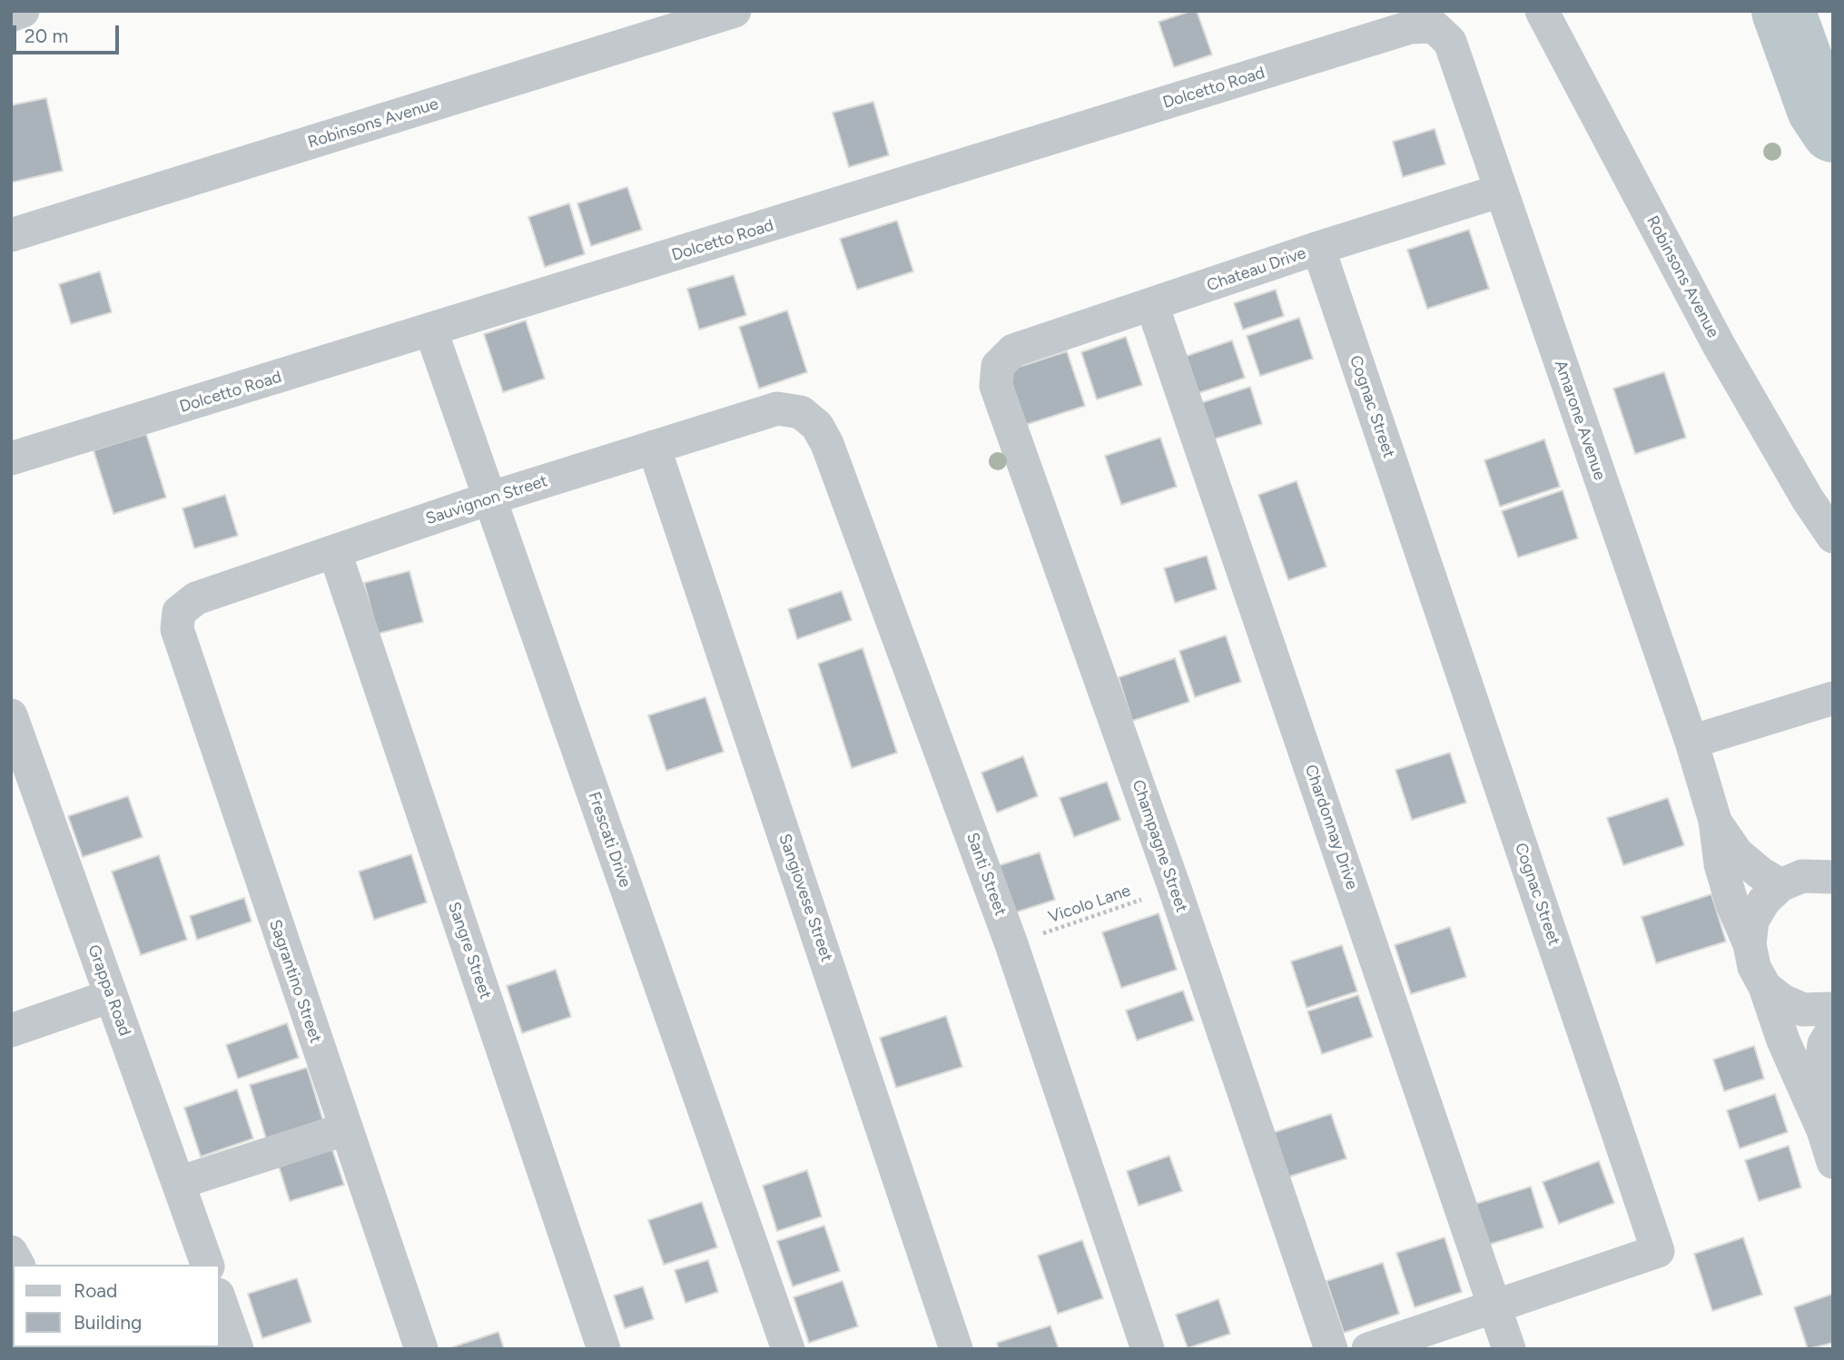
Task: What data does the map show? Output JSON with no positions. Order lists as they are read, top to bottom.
{
  "streets": {
    "street": [
      "Dolcetto Road",
      "Robinsons Avenue",
      "Chateau Drive",
      "Cognac Street",
      "Amarone Avenue",
      "Sauvignon Street",
      "Chardonnay Drive",
      "Frescati Drive",
      "Champagne Street",
      "Santi Street",
      "Sangiovese Street",
      "Sangre Street",
      "Sagrantino Street",
      "Grappa Road"
    ],
    "path": ["Vicolo Lane"]
  },
  "crossings": [
    ["Dolcetto Road", "Amarone Avenue"],
    ["Dolcetto Road", "Frescati Drive"],
    ["Chateau Drive", "Cognac Street"],
    ["Chateau Drive", "Amarone Avenue"],
    ["Chateau Drive", "Chardonnay Drive"],
    ["Chateau Drive", "Champagne Street"],
    ["Cognac Street", "Chardonnay Drive"],
    ["Sauvignon Street", "Frescati Drive"],
    ["Sauvignon Street", "Santi Street"],
    ["Sauvignon Street", "Sangiovese Street"],
    ["Sauvignon Street", "Sangre Street"],
    ["Sauvignon Street", "Sagrantino Street"],
    ["Champagne Street", "Vicolo Lane"],
    ["Santi Street", "Vicolo Lane"]
  ],
  "legend": ["Road", "Building"],
  "scale_bar": "20 m"
}
